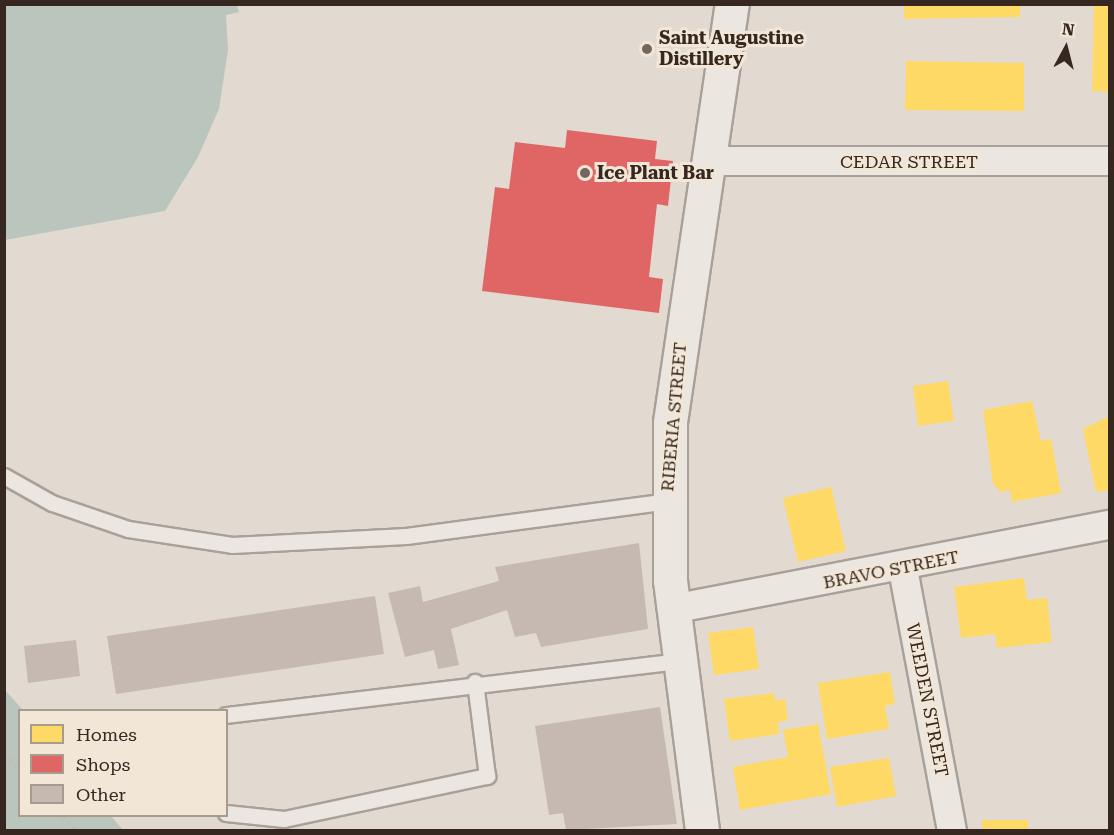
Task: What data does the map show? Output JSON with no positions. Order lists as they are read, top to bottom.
{
  "streets": {
    "street": [
      "CEDAR STREET",
      "RIBERIA STREET",
      "BRAVO STREET",
      "WEEDEN STREET"
    ]
  },
  "crossings": [
    ["CEDAR STREET", "RIBERIA STREET"],
    ["RIBERIA STREET", "BRAVO STREET"],
    ["BRAVO STREET", "WEEDEN STREET"]
  ],
  "places": ["Saint Augustine Distillery", "Ice Plant Bar"],
  "legend": ["Homes", "Shops", "Other"],
  "north": "top"
}
